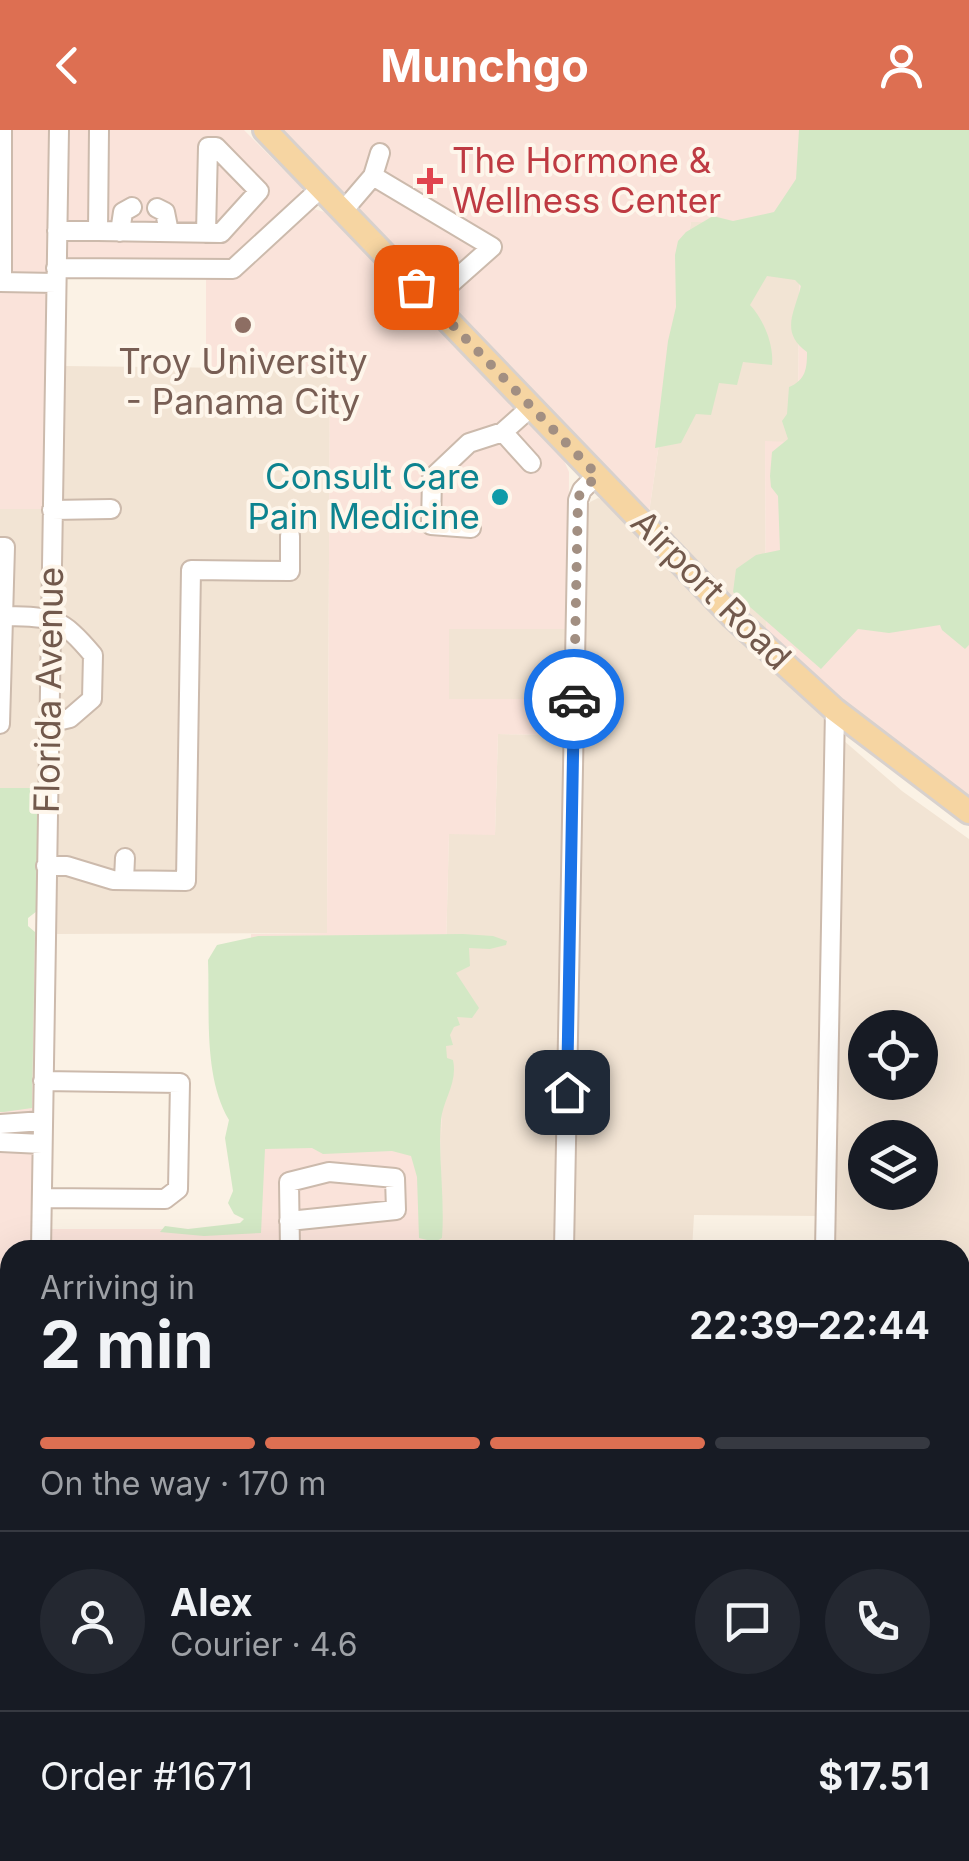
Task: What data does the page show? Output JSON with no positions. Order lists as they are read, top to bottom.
{
  "streets": {
    "main road": ["Airport Road"],
    "street": ["Florida Avenue"]
  },
  "places": {
    "health": ["The Hormone & Wellness Center"],
    "other": ["Troy University - Panama City", "Consult Care Pain Medicine"]
  },
  "page": {
    "header": "Munchgo",
    "heading": ["2 min", "Arriving in", "22:39–22:44"],
    "panel": [
      "Alex",
      "Courier · 4.6",
      "Order #1671",
      "$17.51"
    ],
    "bar": "On the way · 170 m"
  }
}
